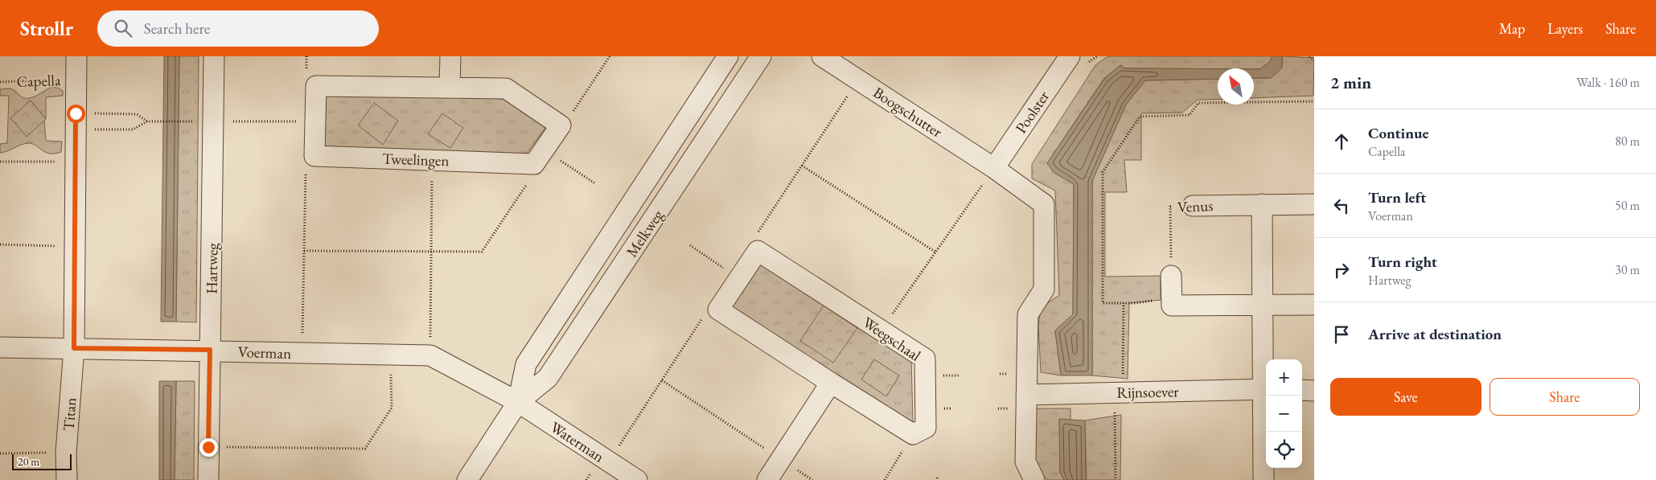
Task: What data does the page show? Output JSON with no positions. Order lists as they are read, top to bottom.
{
  "streets": {
    "street": [
      "Capella",
      "Boogschutter",
      "Poolster",
      "Tweelingen",
      "Venus",
      "Melkweg",
      "Hartweg",
      "Weegschaal",
      "Voerman",
      "Rijnsoever",
      "Titan",
      "Waterman"
    ]
  },
  "crossings": [
    ["Capella", "Voerman"],
    ["Capella", "Titan"],
    ["Boogschutter", "Poolster"],
    ["Boogschutter", "Rijnsoever"],
    ["Melkweg", "Voerman"],
    ["Melkweg", "Waterman"],
    ["Hartweg", "Voerman"],
    ["Voerman", "Titan"],
    ["Voerman", "Waterman"]
  ],
  "scale_bar": "20 m",
  "north": "top left",
  "page": {
    "header": "Strollr",
    "search": "Search here",
    "nav": ["Map", "Layers", "Share"],
    "heading": ["2 min", "Walk · 160 m"],
    "list": [
      ["Continue", "Capella", "80 m"],
      ["Turn left", "Voerman", "50 m"],
      ["Turn right", "Hartweg", "30 m"],
      "Arrive at destination"
    ],
    "map_buttons": ["+", "−"],
    "buttons": ["Save", "Share"],
    "scale": "20 m"
  }
}
